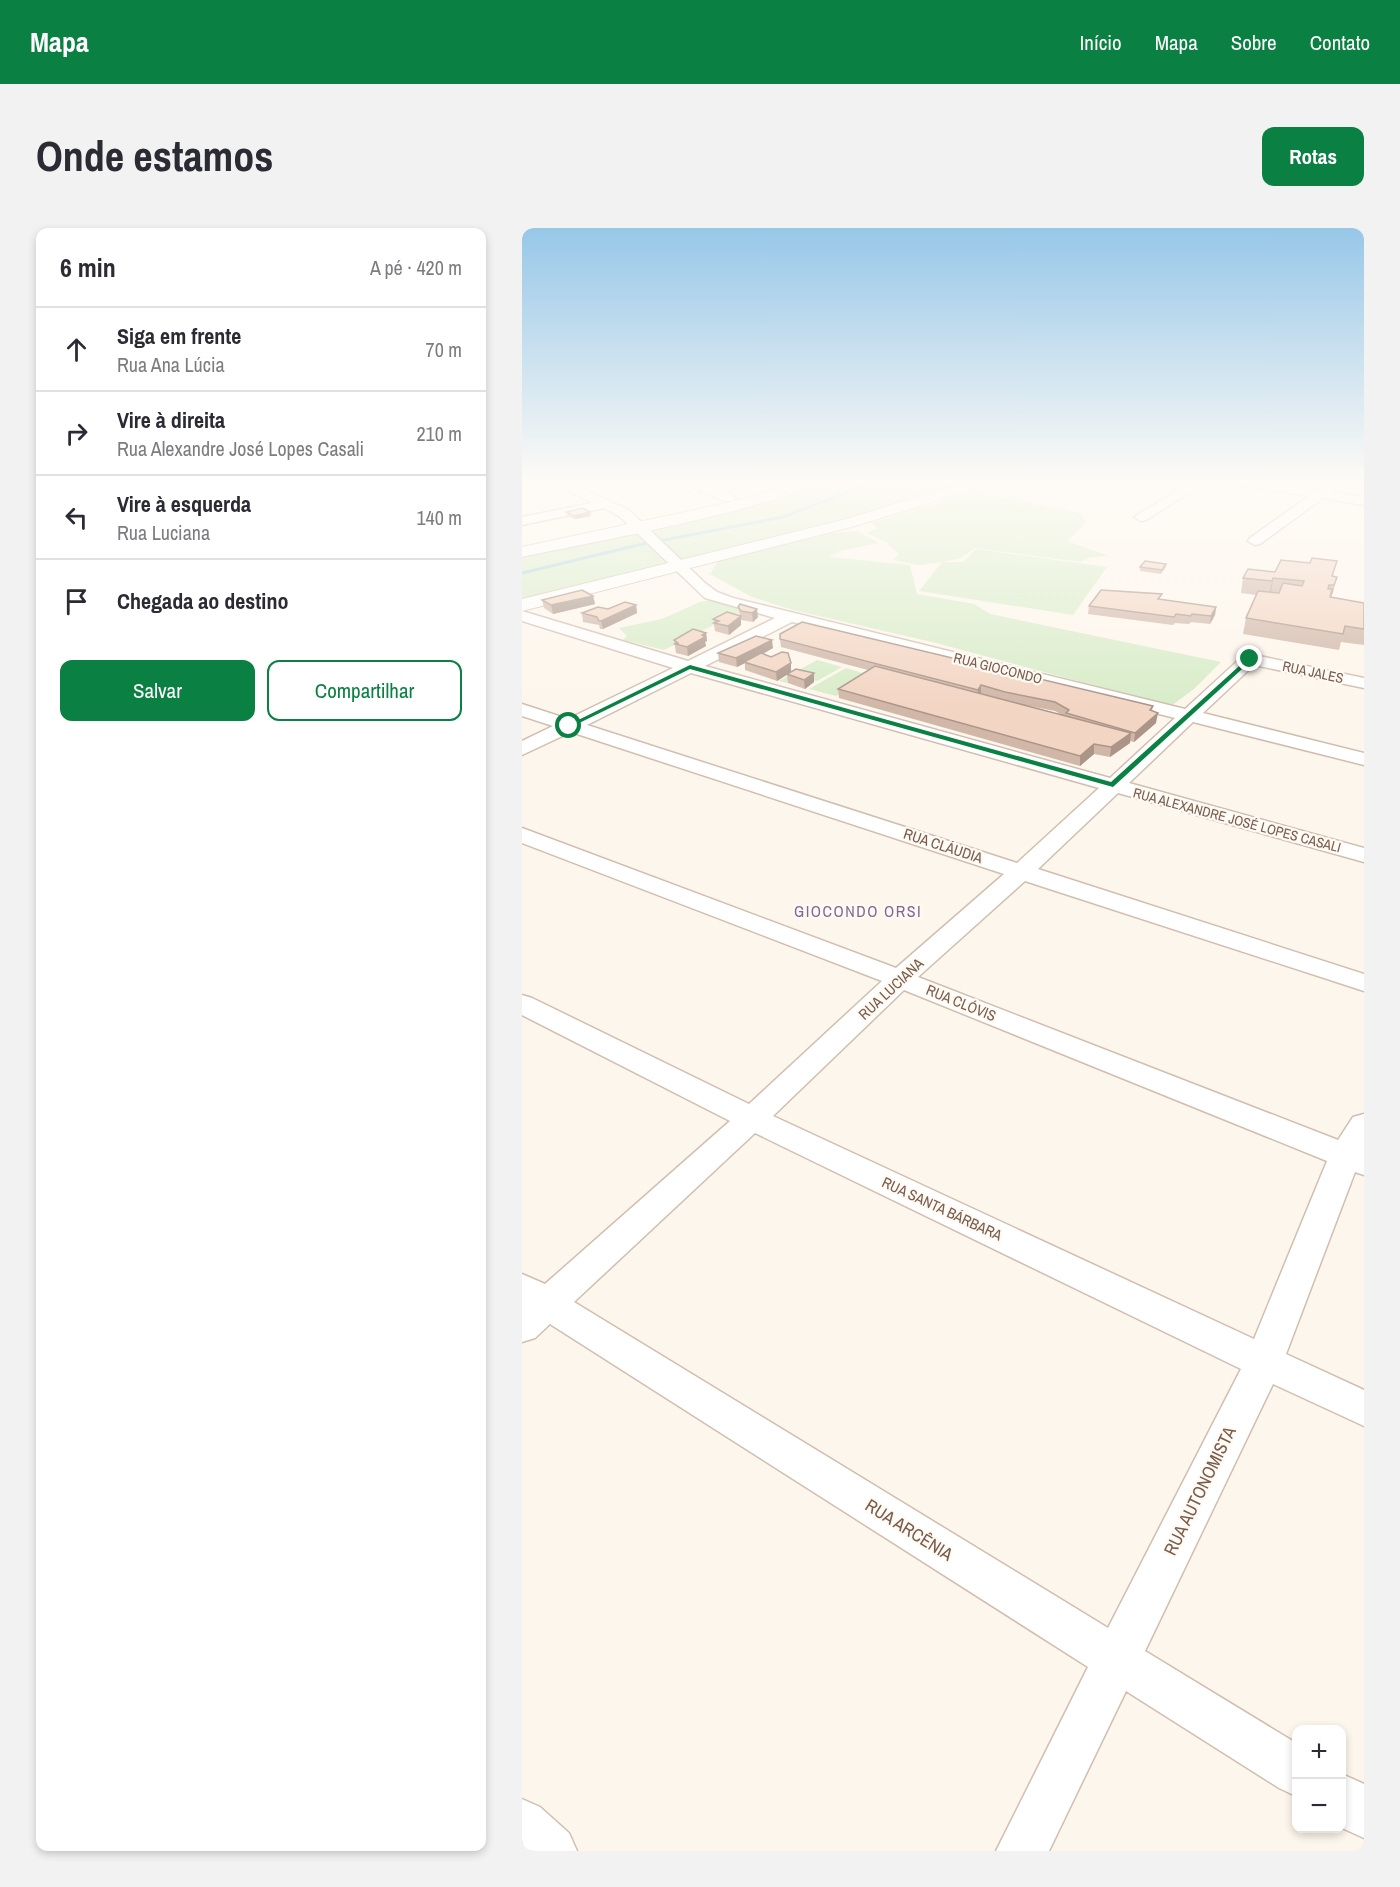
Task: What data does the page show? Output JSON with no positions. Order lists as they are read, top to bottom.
{
  "streets": {
    "street": [
      "RUA GIOCONDO",
      "RUA JALES",
      "RUA ALEXANDRE JOSÉ LOPES CASALI",
      "RUA CLÁUDIA",
      "RUA LUCIANA",
      "RUA CLÓVIS",
      "RUA SANTA BÁRBARA",
      "RUA AUTONOMISTA",
      "RUA ARCÊNIA"
    ]
  },
  "crossings": [
    ["RUA GIOCONDO", "RUA LUCIANA"],
    ["RUA JALES", "RUA LUCIANA"],
    ["RUA ALEXANDRE JOSÉ LOPES CASALI", "RUA LUCIANA"],
    ["RUA CLÁUDIA", "RUA LUCIANA"],
    ["RUA LUCIANA", "RUA CLÓVIS"],
    ["RUA LUCIANA", "RUA SANTA BÁRBARA"],
    ["RUA LUCIANA", "RUA ARCÊNIA"],
    ["RUA CLÓVIS", "RUA AUTONOMISTA"],
    ["RUA SANTA BÁRBARA", "RUA AUTONOMISTA"],
    ["RUA AUTONOMISTA", "RUA ARCÊNIA"]
  ],
  "districts": ["GIOCONDO ORSI"],
  "page": {
    "header": "Mapa",
    "nav": [
      "Início",
      "Mapa",
      "Sobre",
      "Contato"
    ],
    "buttons": [
      "Rotas",
      ["Salvar", "Compartilhar"]
    ],
    "title": "Onde estamos",
    "heading": ["6 min", "A pé · 420 m"],
    "list": [
      ["Siga em frente", "Rua Ana Lúcia", "70 m"],
      ["Vire à direita", "Rua Alexandre José Lopes Casali", "210 m"],
      ["Vire à esquerda", "Rua Luciana", "140 m"],
      "Chegada ao destino"
    ],
    "map_buttons": ["+", "−"]
  }
}
